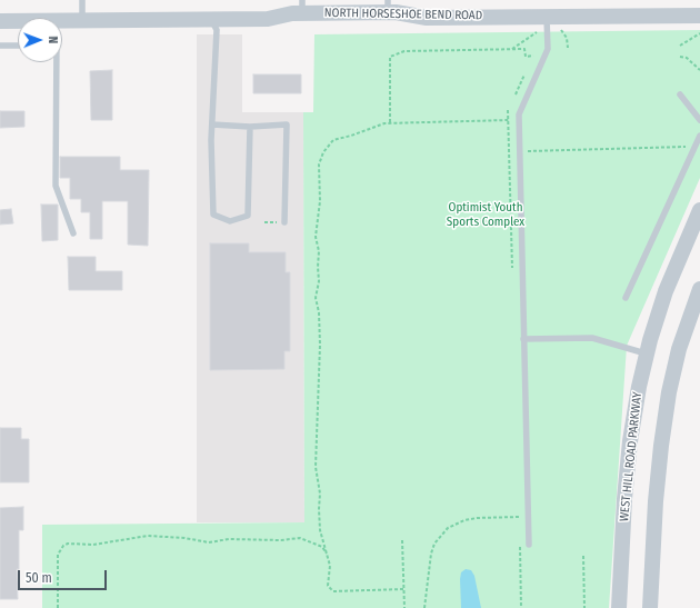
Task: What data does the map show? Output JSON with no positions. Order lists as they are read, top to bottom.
{
  "streets": {
    "street": ["NORTH HORSESHOE BEND ROAD", "WEST HILL ROAD PARKWAY"]
  },
  "parks": ["Optimist Youth Sports Complex"],
  "scale_bar": "50 m",
  "north": "right"
}
